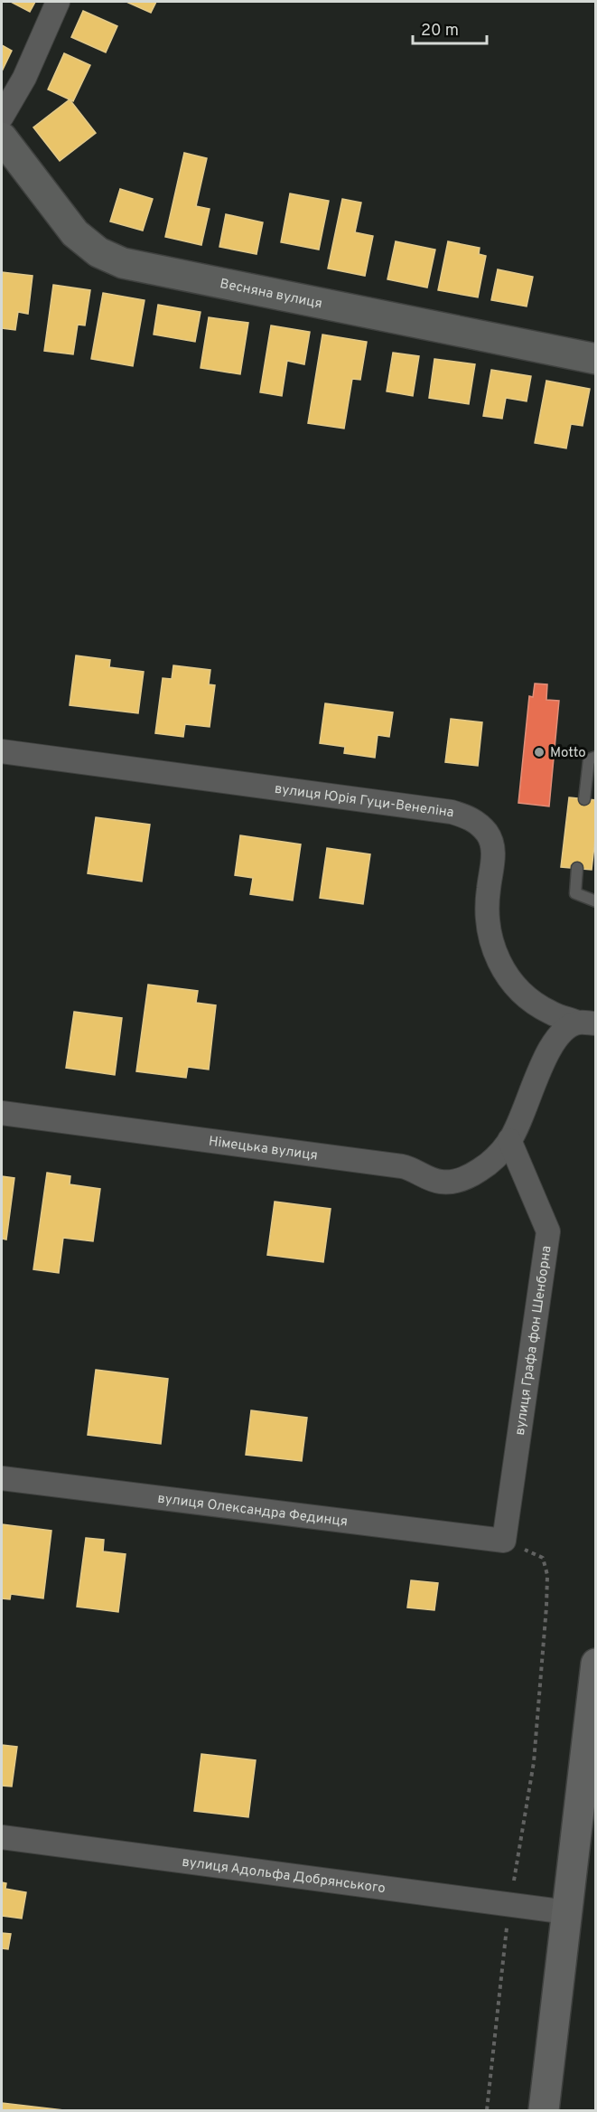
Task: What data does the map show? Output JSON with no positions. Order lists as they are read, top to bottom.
{
  "streets": {
    "street": [
      "Весняна вулиця",
      "вулиця Юрія Гуци-Венеліна",
      "Німецька вулиця",
      "вулиця Графа фон Шенборна",
      "вулиця Олександра Фединця",
      "вулиця Адольфа Добрянського"
    ]
  },
  "crossings": [
    ["Німецька вулиця", "вулиця Графа фон Шенборна"],
    ["вулиця Графа фон Шенборна", "вулиця Олександра Фединця"]
  ],
  "places": ["Motto"],
  "scale_bar": "20 m"
}
